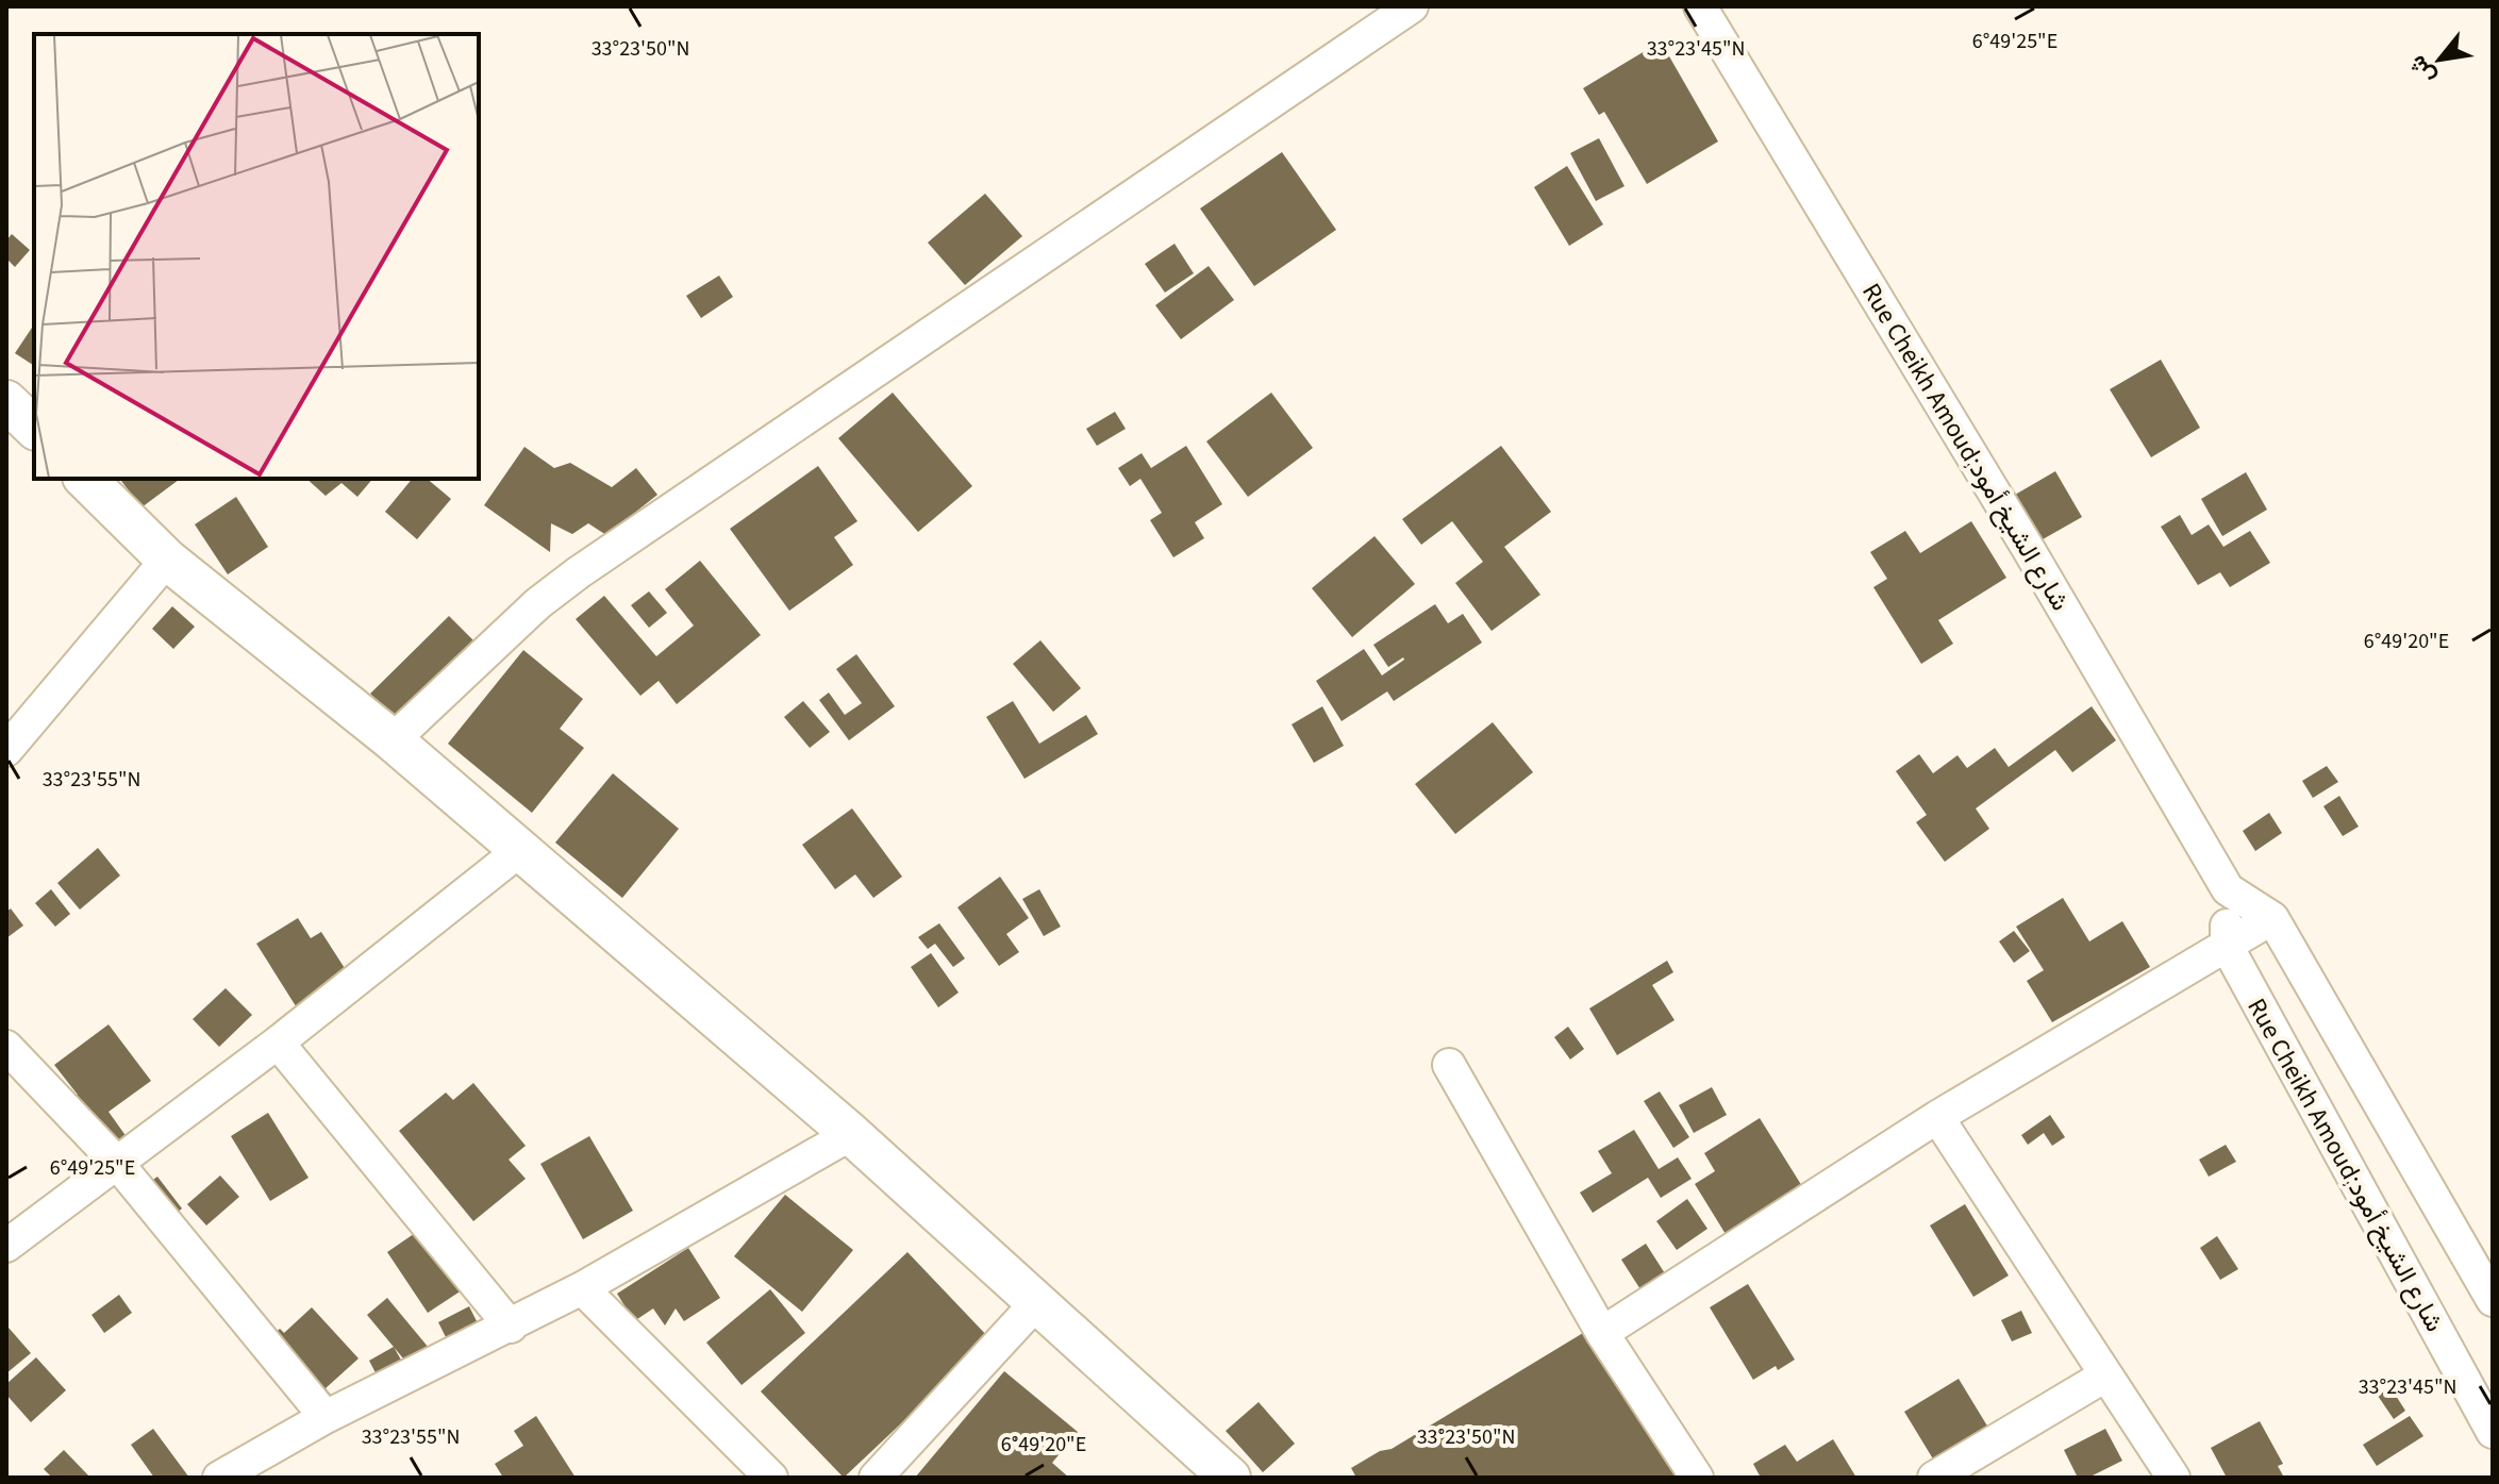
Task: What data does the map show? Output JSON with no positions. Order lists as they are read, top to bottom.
{
  "streets": {
    "street": ["Rue Cheikh Amoud;شارع الشيخ أمود"]
  },
  "north": "bottom left",
  "coordinates": [
    "6°49'25\"E",
    "33°23'45\"N",
    "33°23'50\"N",
    "6°49'20\"E",
    "33°23'55\"N"
  ]
}
